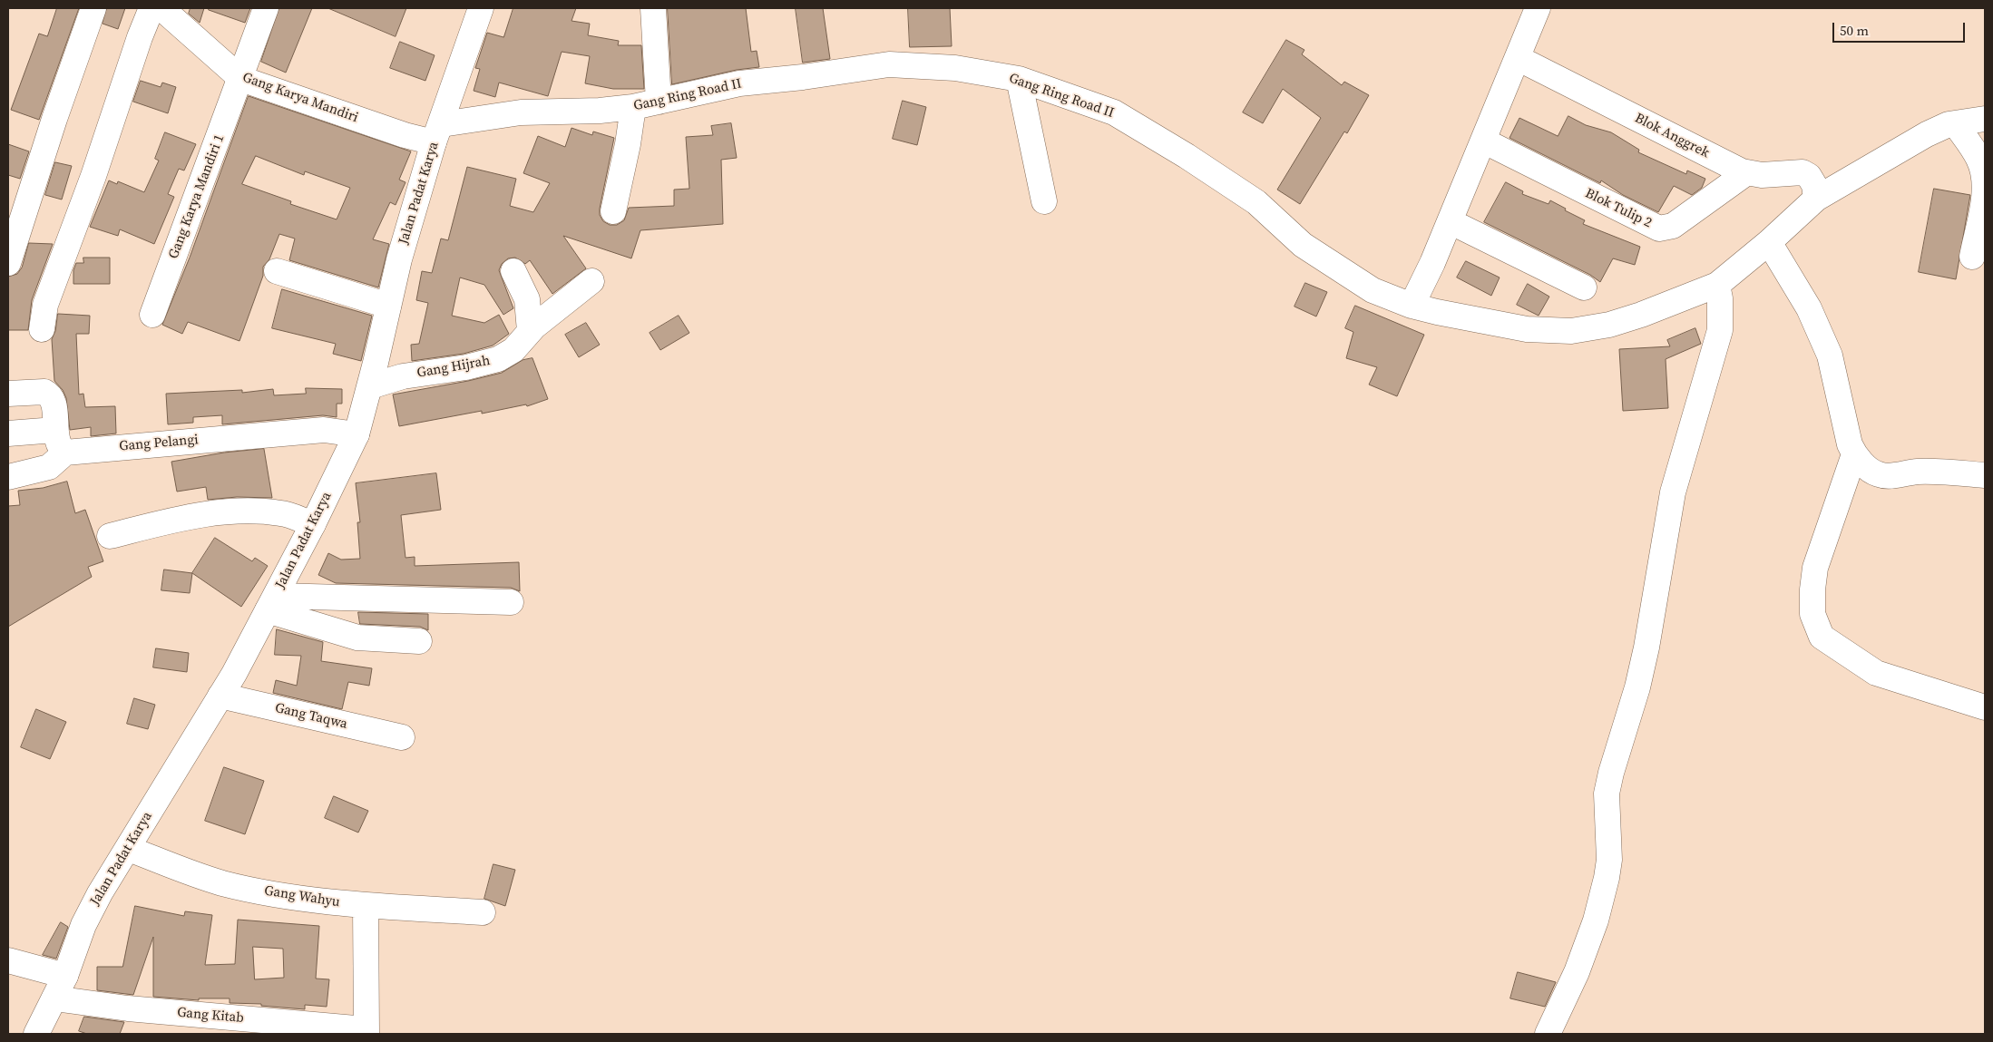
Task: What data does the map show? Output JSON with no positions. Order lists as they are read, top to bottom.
{
  "streets": {
    "street": [
      "Gang Ring Road II",
      "Gang Karya Mandiri",
      "Blok Anggrek",
      "Jalan Padat Karya",
      "Gang Karya Mandiri 1",
      "Blok Tulip 2",
      "Gang Hijrah",
      "Gang Pelangi",
      "Gang Taqwa",
      "Gang Wahyu",
      "Gang Kitab"
    ]
  },
  "crossings": [
    ["Gang Ring Road II", "Gang Karya Mandiri"],
    ["Gang Ring Road II", "Blok Anggrek"],
    ["Gang Ring Road II", "Jalan Padat Karya"],
    ["Gang Karya Mandiri", "Jalan Padat Karya"],
    ["Gang Karya Mandiri", "Gang Karya Mandiri 1"],
    ["Blok Anggrek", "Blok Tulip 2"],
    ["Jalan Padat Karya", "Gang Hijrah"],
    ["Jalan Padat Karya", "Gang Pelangi"],
    ["Jalan Padat Karya", "Gang Taqwa"],
    ["Jalan Padat Karya", "Gang Wahyu"],
    ["Jalan Padat Karya", "Gang Kitab"]
  ],
  "scale_bar": "50 m"
}
